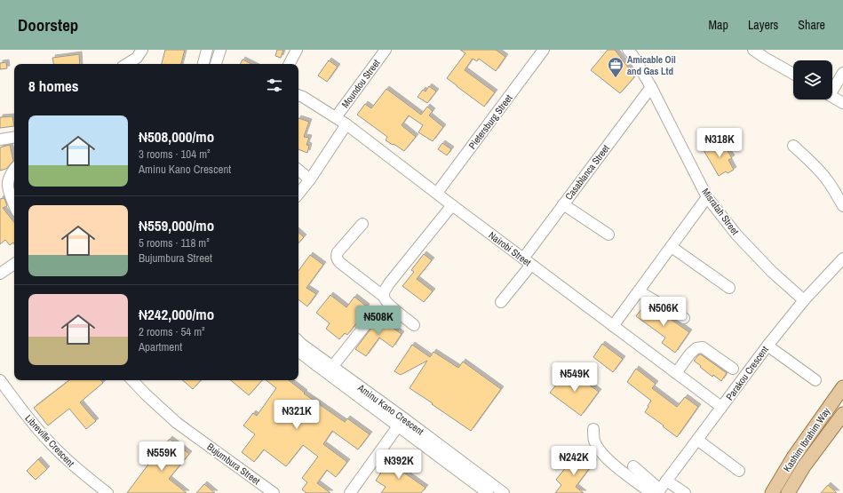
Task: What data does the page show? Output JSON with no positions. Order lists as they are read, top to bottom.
{
  "streets": {
    "main road": ["Kashim Ibrahim Way"],
    "street": [
      "Moundou Street",
      "Pietersburg Street",
      "Casablanca Street",
      "Misratah Street",
      "Nairobi Street",
      "Parakou Crescent",
      "Aminu Kano Crescent",
      "Libreville Crescent",
      "Bujumbura Street"
    ]
  },
  "crossings": [
    ["Moundou Street", "Nairobi Street"],
    ["Pietersburg Street", "Nairobi Street"],
    ["Casablanca Street", "Misratah Street"],
    ["Casablanca Street", "Nairobi Street"],
    ["Misratah Street", "Parakou Crescent"],
    ["Nairobi Street", "Parakou Crescent"]
  ],
  "places": {
    "office": ["Amicable Oil and Gas Ltd"]
  },
  "page": {
    "header": "Doorstep",
    "nav": ["Map", "Layers", "Share"],
    "heading": "8 homes",
    "list": [
      {
        "name": "₦508,000/mo",
        "note": "3 rooms · 104 m² · Aminu Kano Crescent"
      },
      {
        "name": "₦559,000/mo",
        "note": "5 rooms · 118 m² · Bujumbura Street"
      },
      {
        "name": "₦242,000/mo",
        "note": "2 rooms · 54 m² · Apartment"
      }
    ],
    "price": [
      "₦318K",
      "₦506K",
      "₦508K",
      "₦549K",
      "₦321K",
      "₦559K",
      "₦242K",
      "₦392K"
    ]
  }
}
